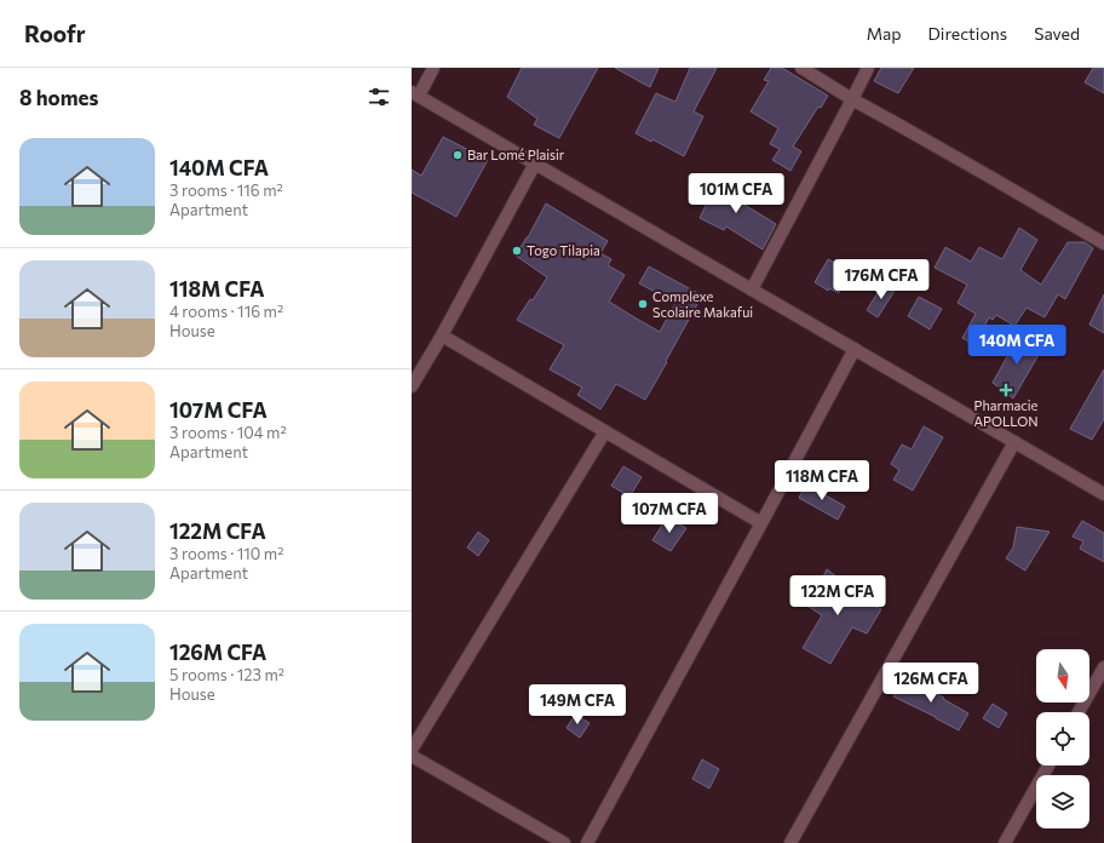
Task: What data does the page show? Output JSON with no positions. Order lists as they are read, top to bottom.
{
  "places": {
    "other": ["Bar Lomé Plaisir", "Togo Tilapia", "Complexe Scolaire Makafui"],
    "health": ["Pharmacie APOLLON"]
  },
  "north": "bottom",
  "page": {
    "header": "Roofr",
    "nav": ["Map", "Directions", "Saved"],
    "heading": "8 homes",
    "list": [
      {
        "name": "140M CFA",
        "note": "3 rooms · 116 m² · Apartment"
      },
      {
        "name": "118M CFA",
        "note": "4 rooms · 116 m² · House"
      },
      {
        "name": "107M CFA",
        "note": "3 rooms · 104 m² · Apartment"
      },
      {
        "name": "122M CFA",
        "note": "3 rooms · 110 m² · Apartment"
      },
      {
        "name": "126M CFA",
        "note": "5 rooms · 123 m² · House"
      }
    ],
    "price": [
      "101M CFA",
      "176M CFA",
      "140M CFA",
      "118M CFA",
      "107M CFA",
      "122M CFA",
      "126M CFA",
      "149M CFA"
    ]
  }
}
